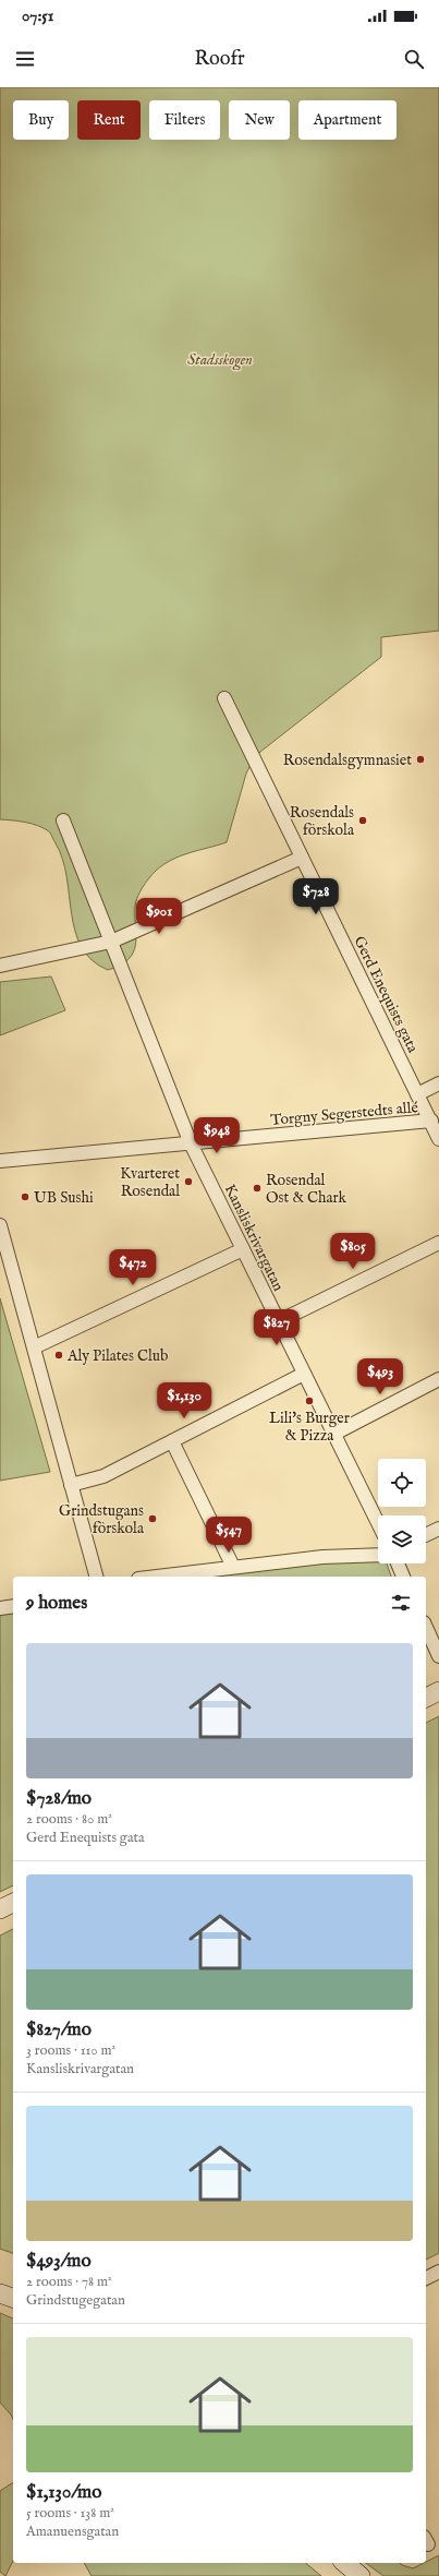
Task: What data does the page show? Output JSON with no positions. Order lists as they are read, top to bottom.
{
  "streets": {
    "street": ["Gerd Enequists gata", "Torgny Segerstedts allé", "Kansliskrivargatan"]
  },
  "crossings": [
    ["Gerd Enequists gata", "Torgny Segerstedts allé"],
    ["Torgny Segerstedts allé", "Kansliskrivargatan"]
  ],
  "parks": ["Stadsskogen"],
  "places": [
    "Rosendalsgymnasiet",
    "Rosendals förskola",
    "Kvarteret Rosendal",
    "Rosendal Ost & Chark",
    "UB Sushi",
    "Aly Pilates Club",
    "Lili's Burger & Pizza",
    "Grindstugans förskola"
  ],
  "page": {
    "status": "07:51",
    "header": "Roofr",
    "chip": [
      "Buy",
      "Rent",
      "Filters",
      "New",
      "Apartment"
    ],
    "price": [
      "$728",
      "$901",
      "$948",
      "$805",
      "$472",
      "$827",
      "$493",
      "$1,130",
      "$547"
    ],
    "heading": "9 homes",
    "list": [
      {
        "name": "$728/mo",
        "note": "2 rooms · 80 m² · Gerd Enequists gata"
      },
      {
        "name": "$827/mo",
        "note": "3 rooms · 110 m² · Kansliskrivargatan"
      },
      {
        "name": "$493/mo",
        "note": "2 rooms · 78 m² · Grindstugegatan"
      },
      {
        "name": "$1,130/mo",
        "note": "5 rooms · 138 m² · Amanuensgatan"
      }
    ]
  }
}
